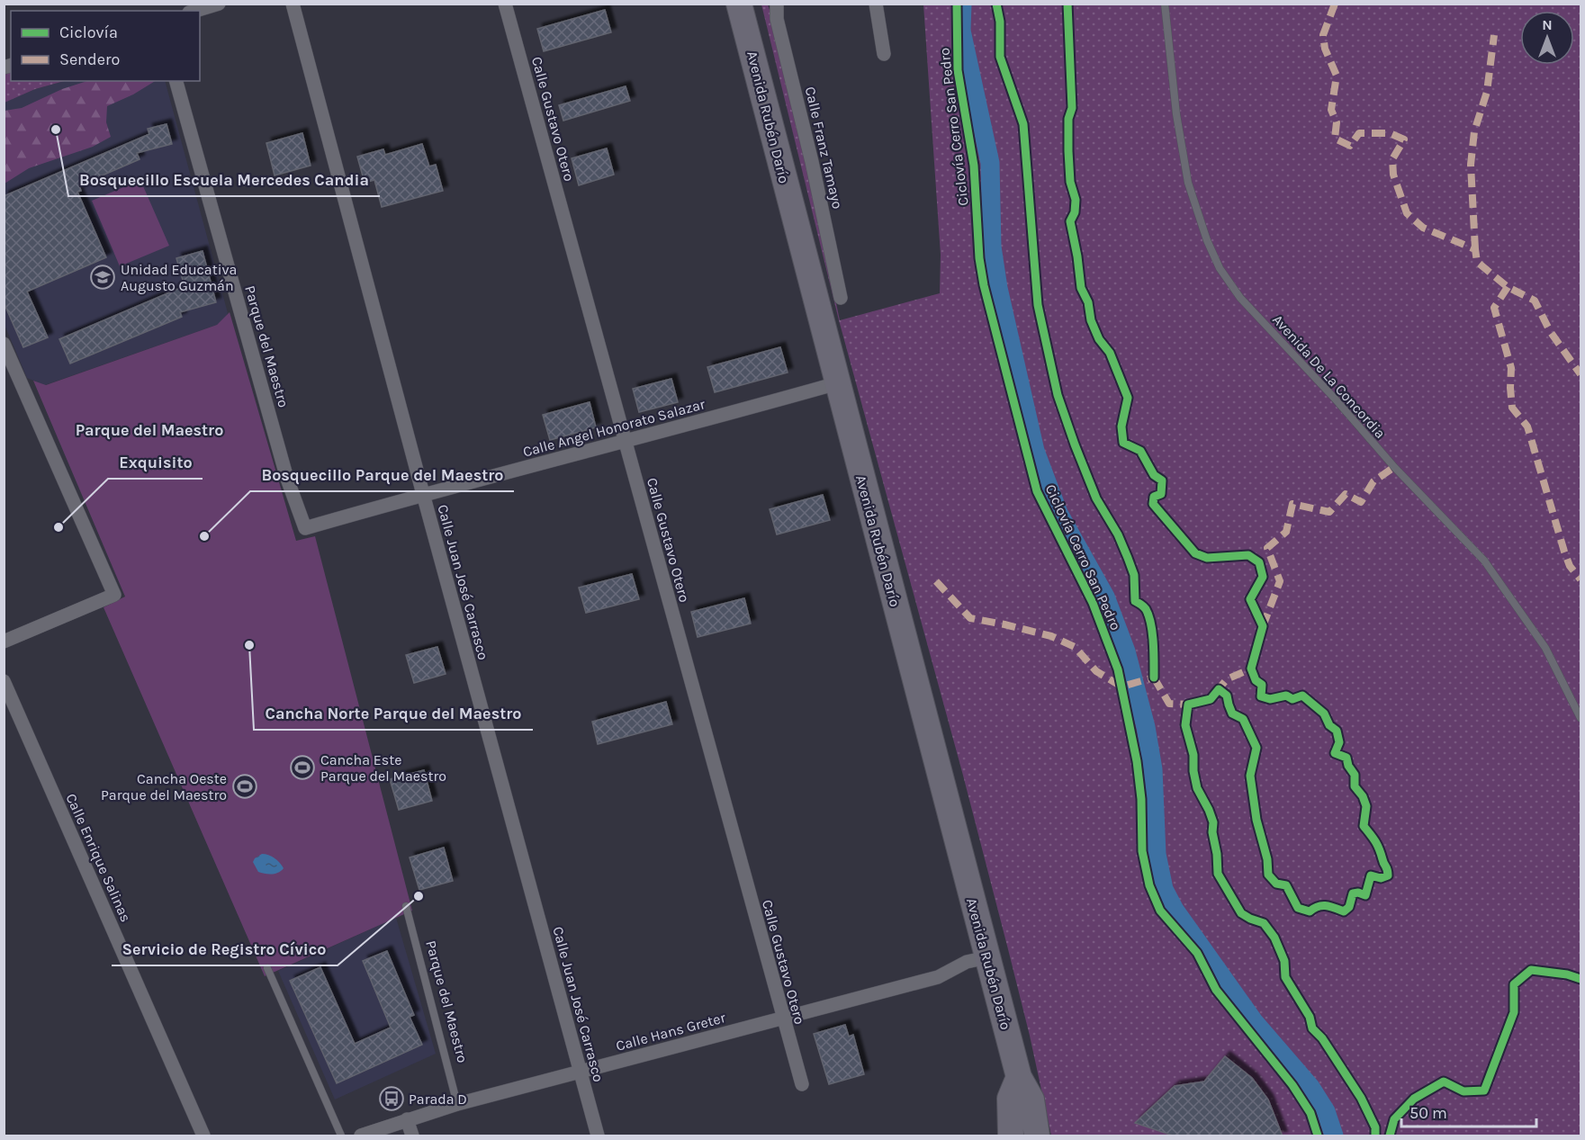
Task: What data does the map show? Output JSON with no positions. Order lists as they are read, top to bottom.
{
  "streets": {
    "highway": ["Avenida Rubén Darío"],
    "street": [
      "Calle Gustavo Otero",
      "Calle Franz Tamayo",
      "Parque del Maestro",
      "Calle Angel Honorato Salazar",
      "Calle Juan José Carrasco",
      "Calle Enrique Salinas",
      "Calle Hans Greter"
    ],
    "lane": ["Avenida De La Concordia"],
    "cycle path": ["Ciclovía Cerro San Pedro"]
  },
  "crossings": [
    ["Avenida Rubén Darío", "Calle Angel Honorato Salazar"],
    ["Avenida Rubén Darío", "Calle Hans Greter"],
    ["Calle Gustavo Otero", "Calle Angel Honorato Salazar"],
    ["Calle Gustavo Otero", "Calle Hans Greter"],
    ["Parque del Maestro", "Calle Angel Honorato Salazar"],
    ["Parque del Maestro", "Calle Hans Greter"],
    ["Calle Angel Honorato Salazar", "Calle Juan José Carrasco"],
    ["Calle Juan José Carrasco", "Calle Hans Greter"]
  ],
  "districts": ["Parque del Maestro"],
  "places": {
    "other": [
      "Bosquecillo Escuela Mercedes Candia",
      "Exquisito",
      "Bosquecillo Parque del Maestro",
      "Cancha Norte Parque del Maestro",
      "Servicio de Registro Cívico"
    ],
    "school or university": ["Unidad Educativa Augusto Guzmán"],
    "sports": ["Cancha Este Parque del Maestro", "Cancha Oeste Parque del Maestro"],
    "bus stop": ["Parada D"]
  },
  "legend": ["Ciclovía", "Sendero"],
  "scale_bar": "50 m",
  "north": "top"
}
